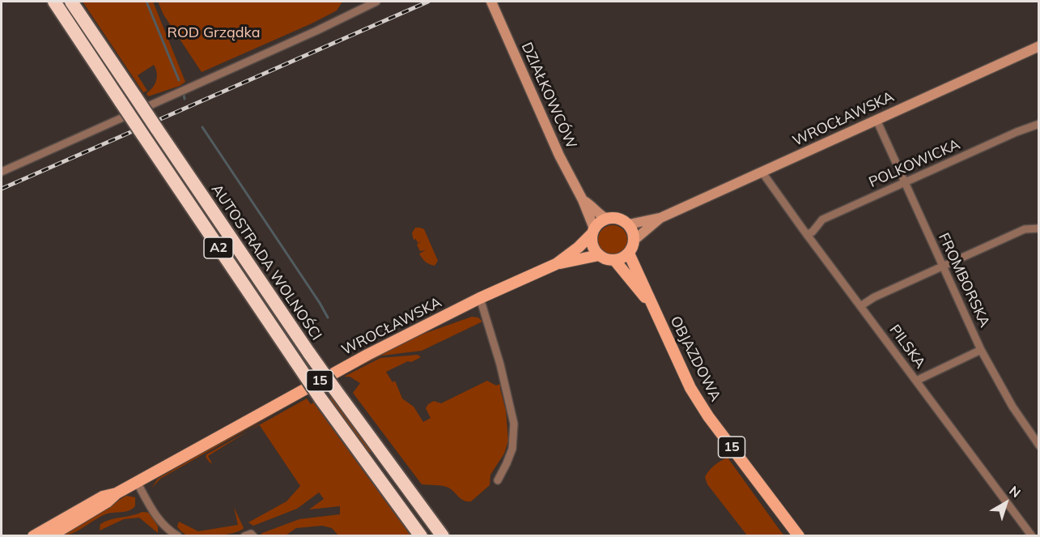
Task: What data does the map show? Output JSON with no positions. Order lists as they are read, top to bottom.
{
  "streets": {
    "highway": ["A2", "AUTOSTRADA WOLNOŚCI"],
    "main road": ["WROCŁAWSKA", "OBJAZDOWA", "15"],
    "street": [
      "DZIAŁKOWCÓW",
      "POLKOWICKA",
      "FROMBORSKA",
      "PILSKA"
    ]
  },
  "crossings": [
    ["DZIAŁKOWCÓW", "WROCŁAWSKA"],
    ["DZIAŁKOWCÓW", "OBJAZDOWA"],
    ["DZIAŁKOWCÓW", "15"],
    ["WROCŁAWSKA", "FROMBORSKA"],
    ["WROCŁAWSKA", "PILSKA"],
    ["WROCŁAWSKA", "OBJAZDOWA"],
    ["WROCŁAWSKA", "15"],
    ["POLKOWICKA", "FROMBORSKA"],
    ["POLKOWICKA", "PILSKA"],
    ["OBJAZDOWA", "15"]
  ],
  "parks": ["ROD Grządka"],
  "north": "top right"
}
